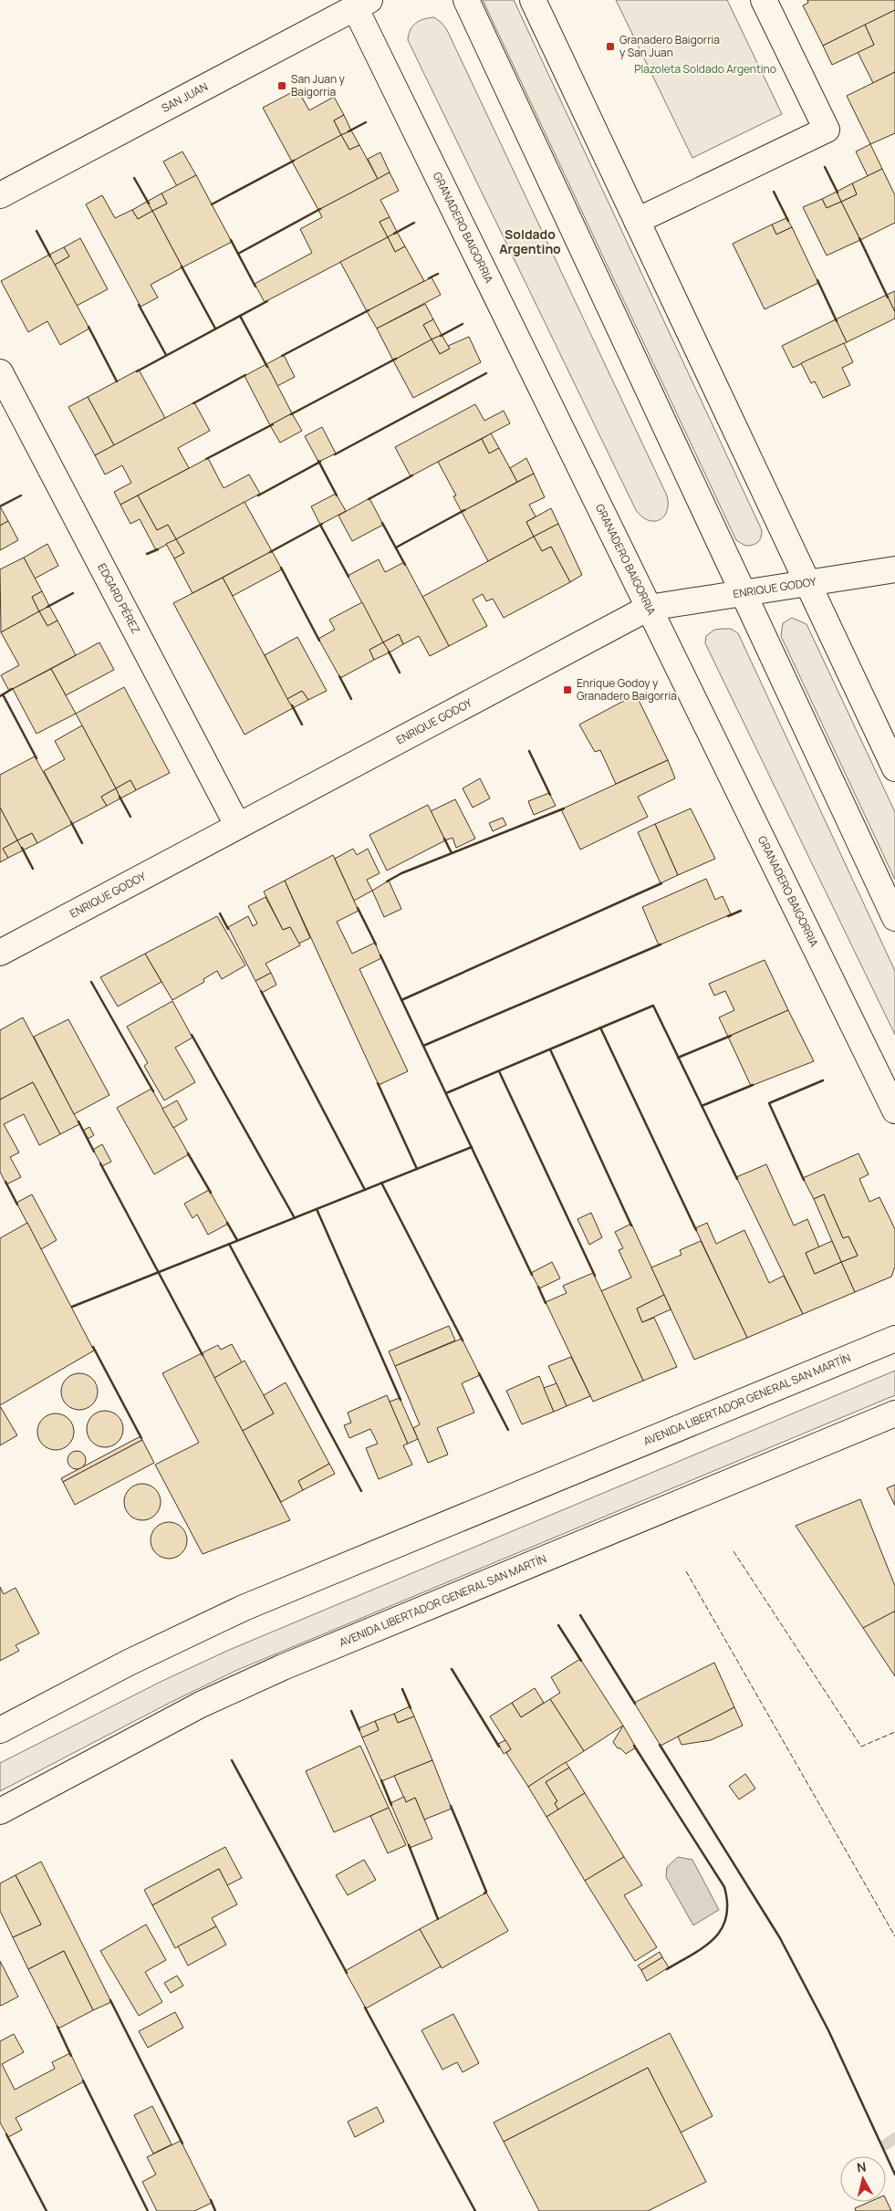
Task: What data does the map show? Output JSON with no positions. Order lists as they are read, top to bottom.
{
  "streets": {
    "street": [
      "SAN JUAN",
      "GRANADERO BAIGORRIA",
      "ENRIQUE GODOY",
      "EDGARD PÉREZ",
      "AVENIDA LIBERTADOR GENERAL SAN MARTÍN"
    ]
  },
  "crossings": [
    ["SAN JUAN", "GRANADERO BAIGORRIA"],
    ["GRANADERO BAIGORRIA", "ENRIQUE GODOY"],
    ["ENRIQUE GODOY", "EDGARD PÉREZ"]
  ],
  "districts": ["Soldado Argentino"],
  "parks": ["Plazoleta Soldado Argentino"],
  "places": {
    "transit": ["Granadero Baigorria y San Juan", "San Juan y Baigorria", "Enrique Godoy y Granadero Baigorria"]
  },
  "north": "top"
}
